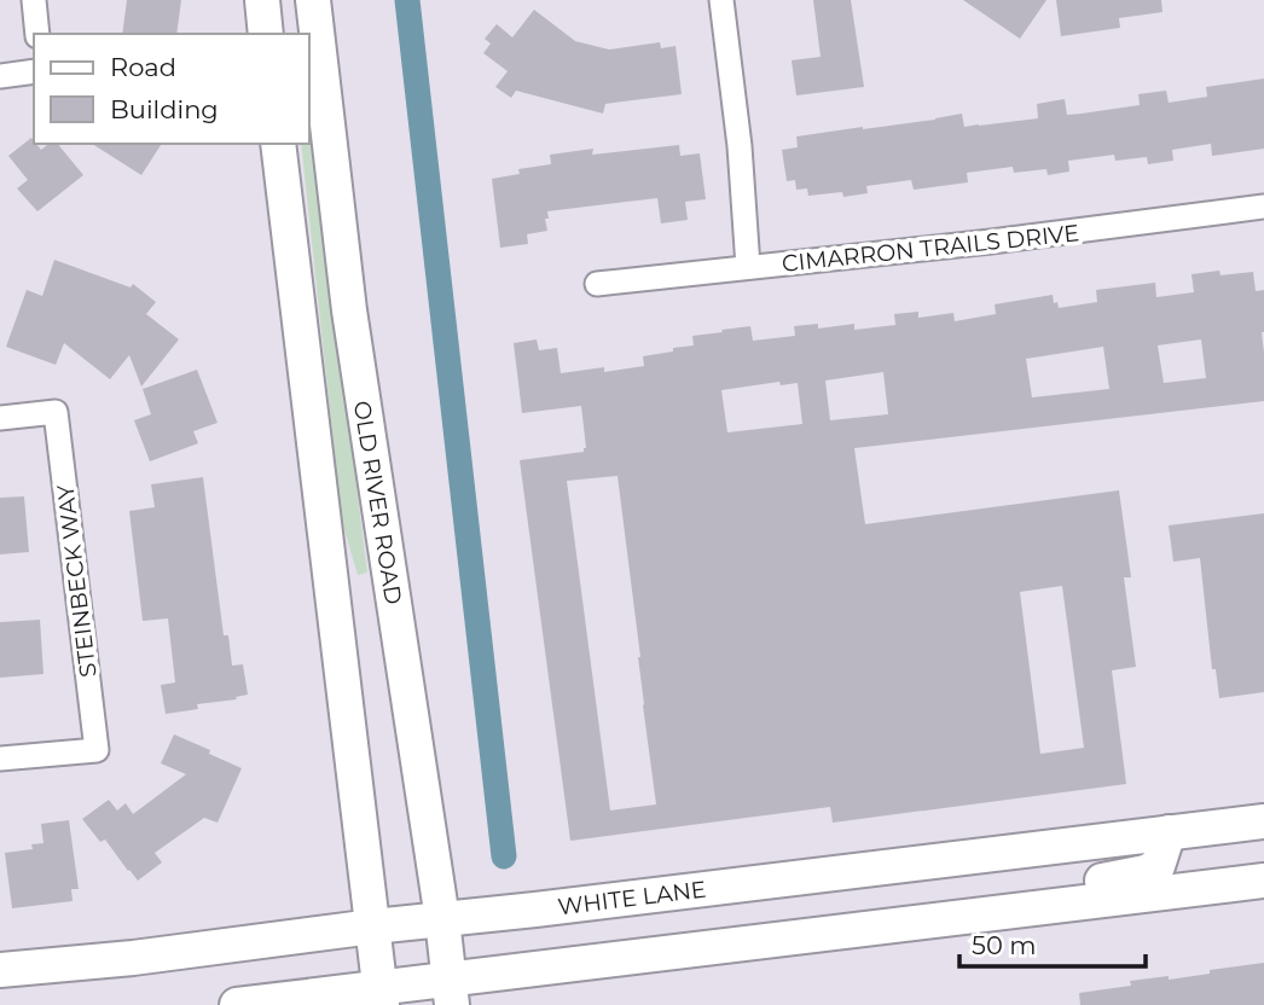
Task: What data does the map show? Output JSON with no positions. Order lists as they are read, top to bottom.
{
  "streets": {
    "main road": ["OLD RIVER ROAD", "WHITE LANE"],
    "street": ["CIMARRON TRAILS DRIVE", "STEINBECK WAY"]
  },
  "crossings": [
    ["OLD RIVER ROAD", "WHITE LANE"]
  ],
  "legend": ["Road", "Building"],
  "scale_bar": "50 m"
}
